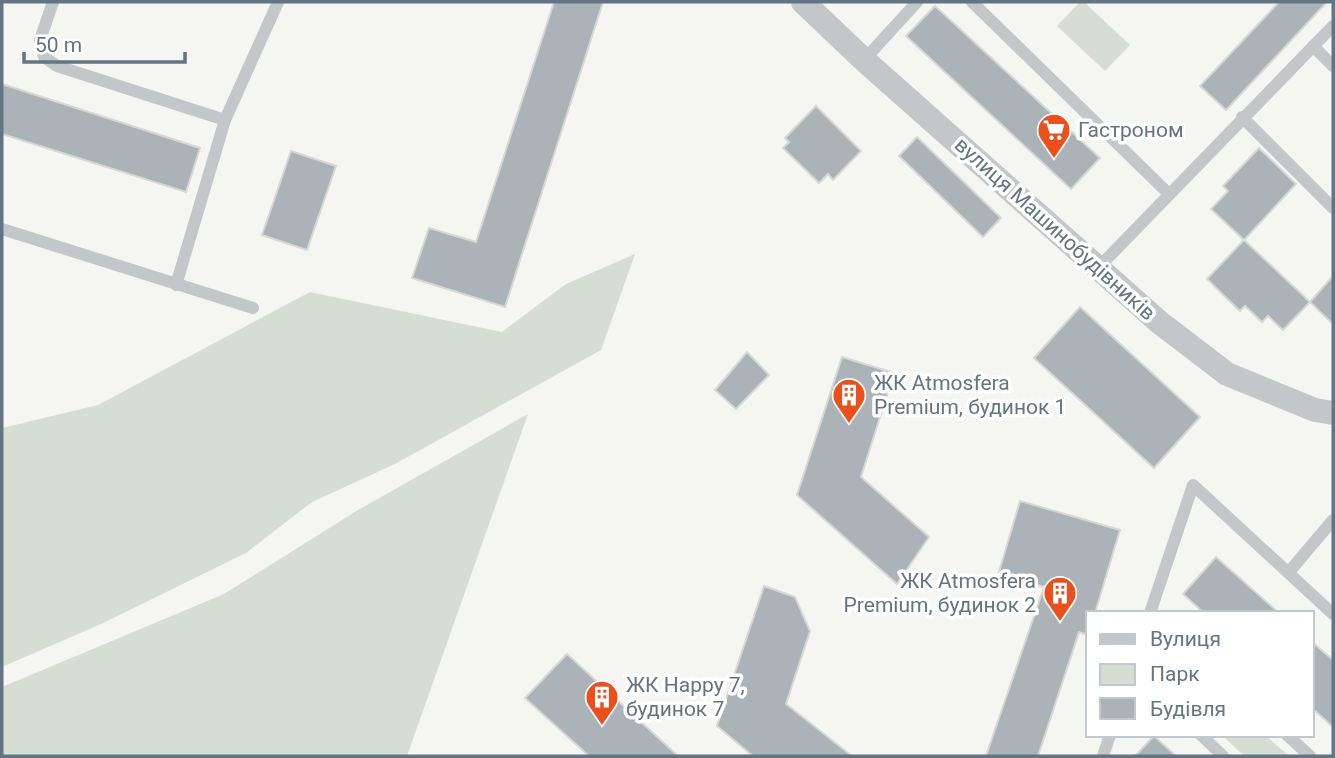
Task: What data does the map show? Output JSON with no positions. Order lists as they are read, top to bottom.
{
  "streets": {
    "street": ["вулиця Машинобудівників"]
  },
  "places": {
    "supermarket": ["Гастроном"],
    "building": ["ЖК Atmosfera Premium, будинок 1", "ЖК Atmosfera Premium, будинок 2", "ЖК Happy 7, будинок 7"]
  },
  "legend": ["Вулиця", "Парк", "Будівля"],
  "scale_bar": "50 m"
}
